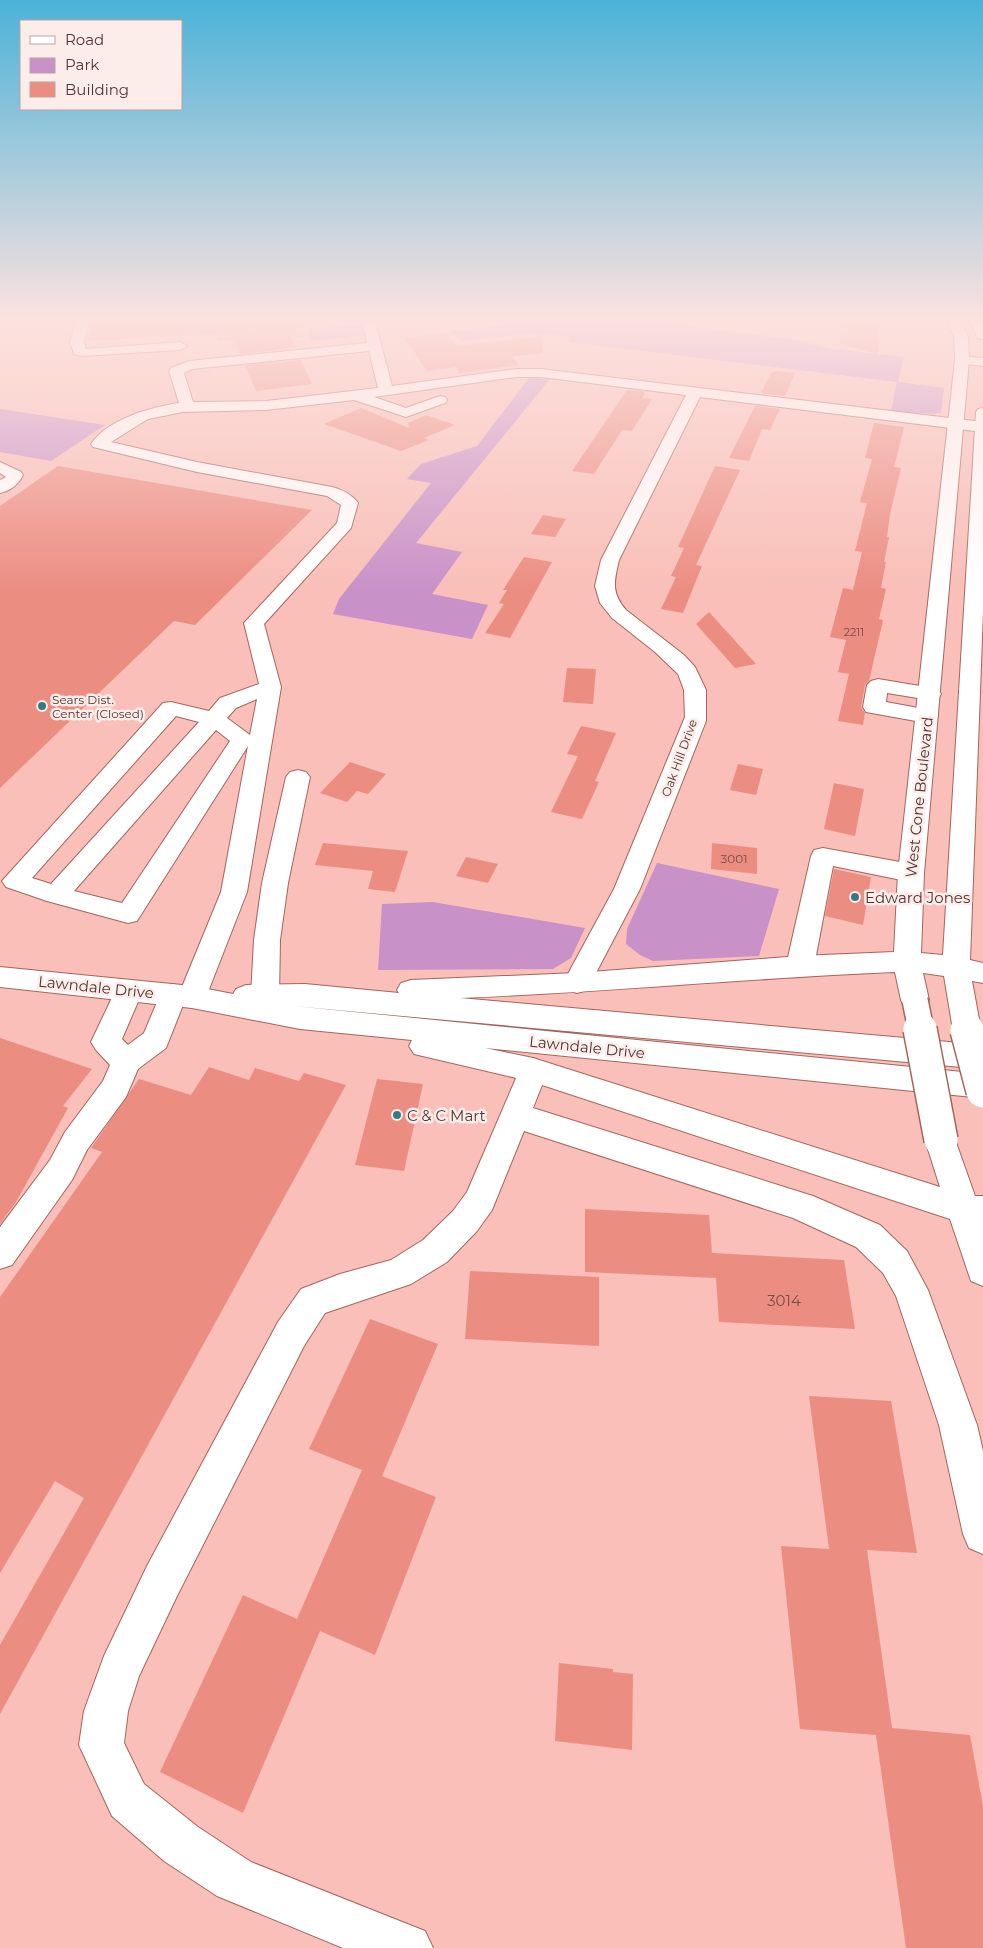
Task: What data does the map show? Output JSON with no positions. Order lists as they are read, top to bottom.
{
  "streets": {
    "main road": ["Oak Hill Drive", "West Cone Boulevard", "Lawndale Drive"]
  },
  "places": ["Sears Dist. Center (Closed)", "Edward Jones", "C & C Mart"],
  "house_numbers": ["2211", "3001", "3014"],
  "legend": ["Road", "Park", "Building"]
}
